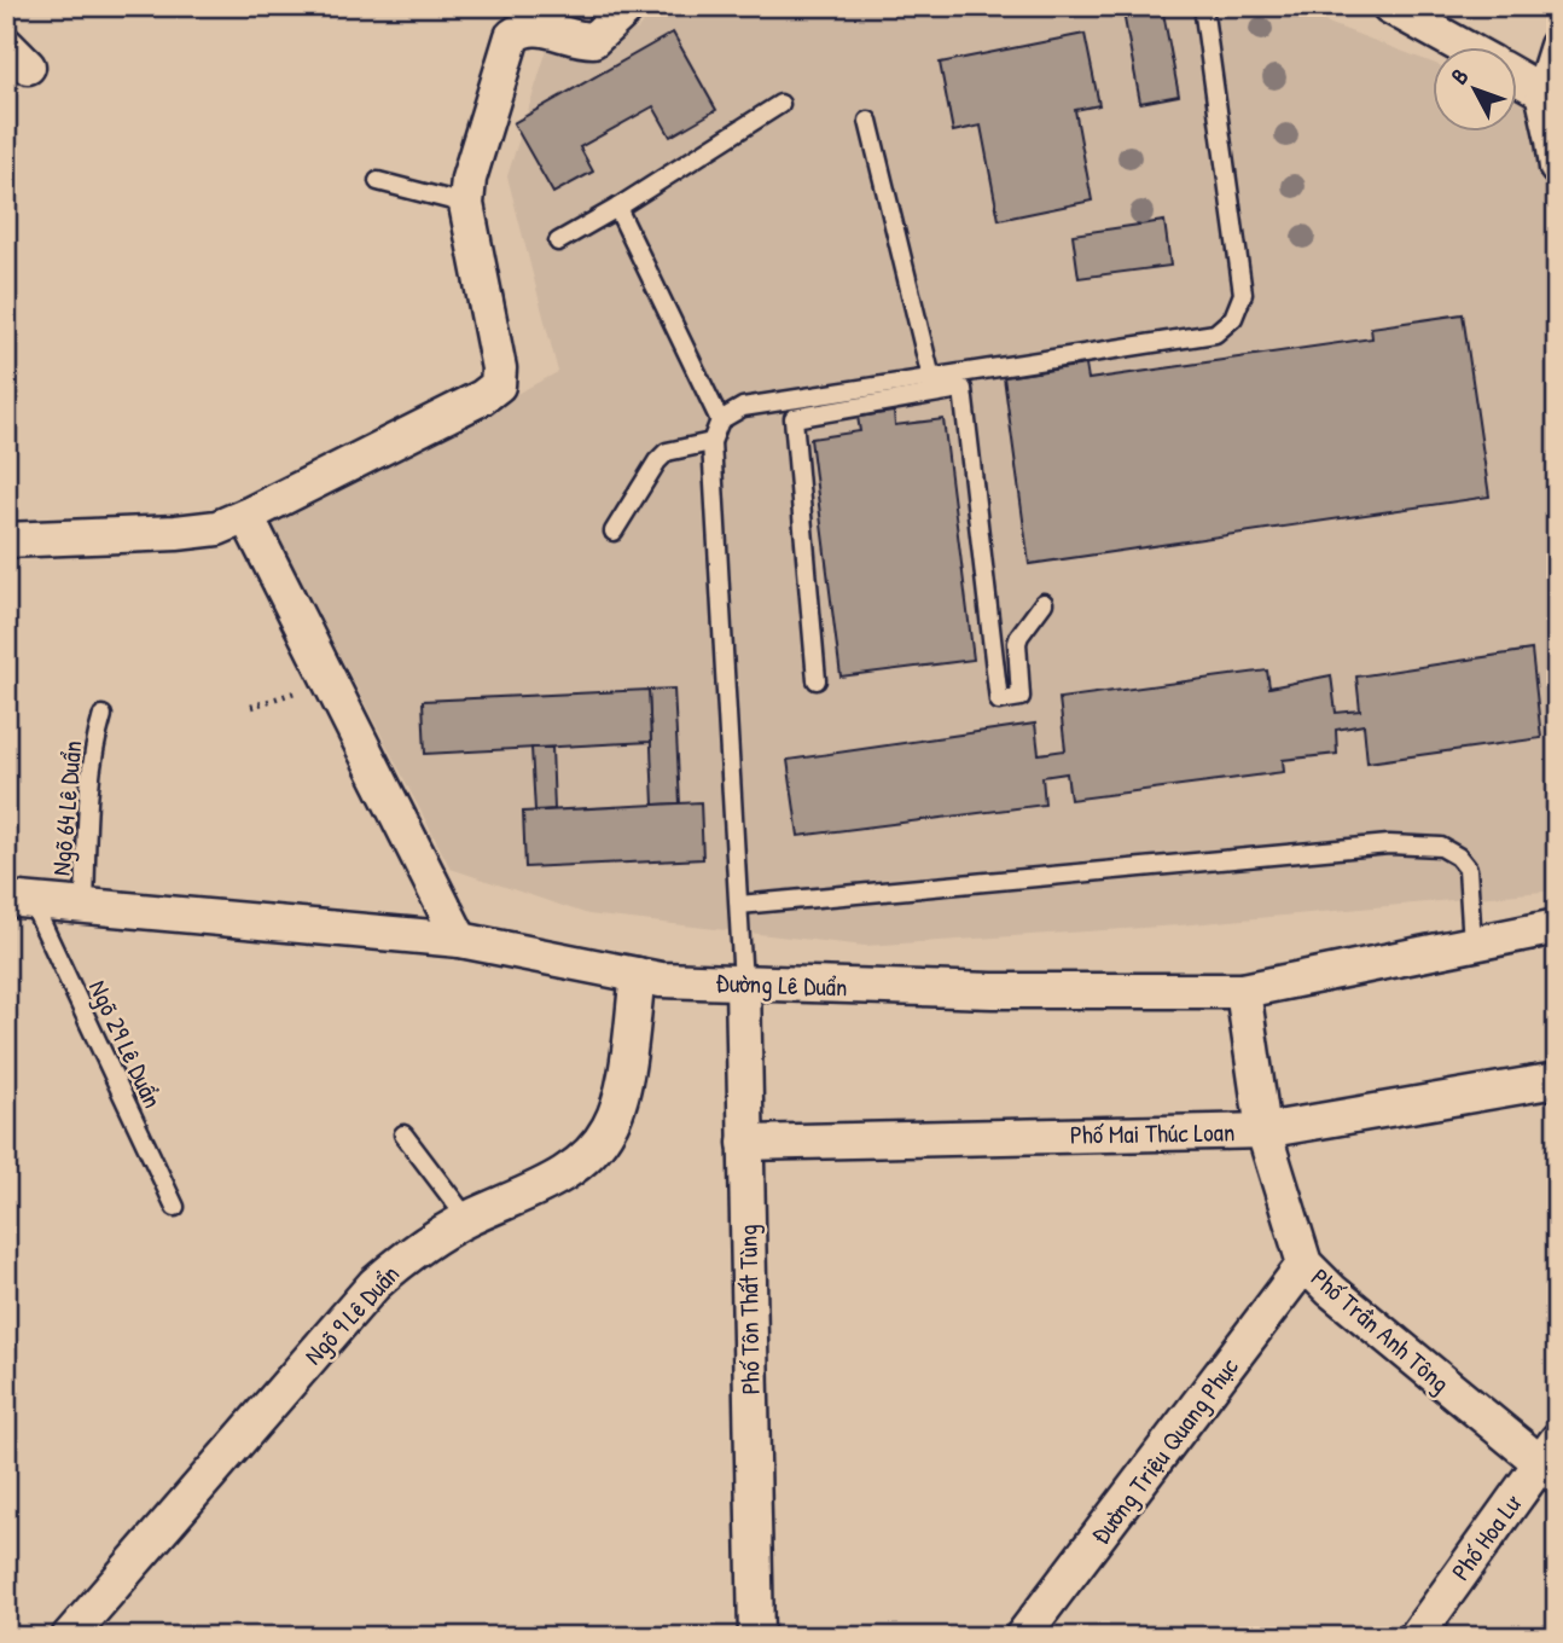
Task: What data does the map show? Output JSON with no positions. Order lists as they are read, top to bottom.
{
  "streets": {
    "street": [
      "Đường Lê Duẩn",
      "Phố Mai Thúc Loan",
      "Phố Tôn Thất Tùng",
      "Ngõ 9 Lê Duẩn",
      "Phố Trần Anh Tông",
      "Đường Triệu Quang Phục",
      "Phố Hoa Lư"
    ],
    "lane": ["Ngõ 64 Lê Duẩn", "Ngõ 29 Lê Duẩn"]
  },
  "crossings": [
    ["Ngõ 64 Lê Duẩn", "Đường Lê Duẩn"],
    ["Đường Lê Duẩn", "Ngõ 29 Lê Duẩn"],
    ["Đường Lê Duẩn", "Phố Tôn Thất Tùng"],
    ["Đường Lê Duẩn", "Ngõ 9 Lê Duẩn"],
    ["Đường Lê Duẩn", "Phố Trần Anh Tông"],
    ["Phố Mai Thúc Loan", "Phố Tôn Thất Tùng"],
    ["Phố Mai Thúc Loan", "Phố Trần Anh Tông"],
    ["Phố Trần Anh Tông", "Đường Triệu Quang Phục"],
    ["Phố Trần Anh Tông", "Phố Hoa Lư"]
  ],
  "north": "top left"
}
